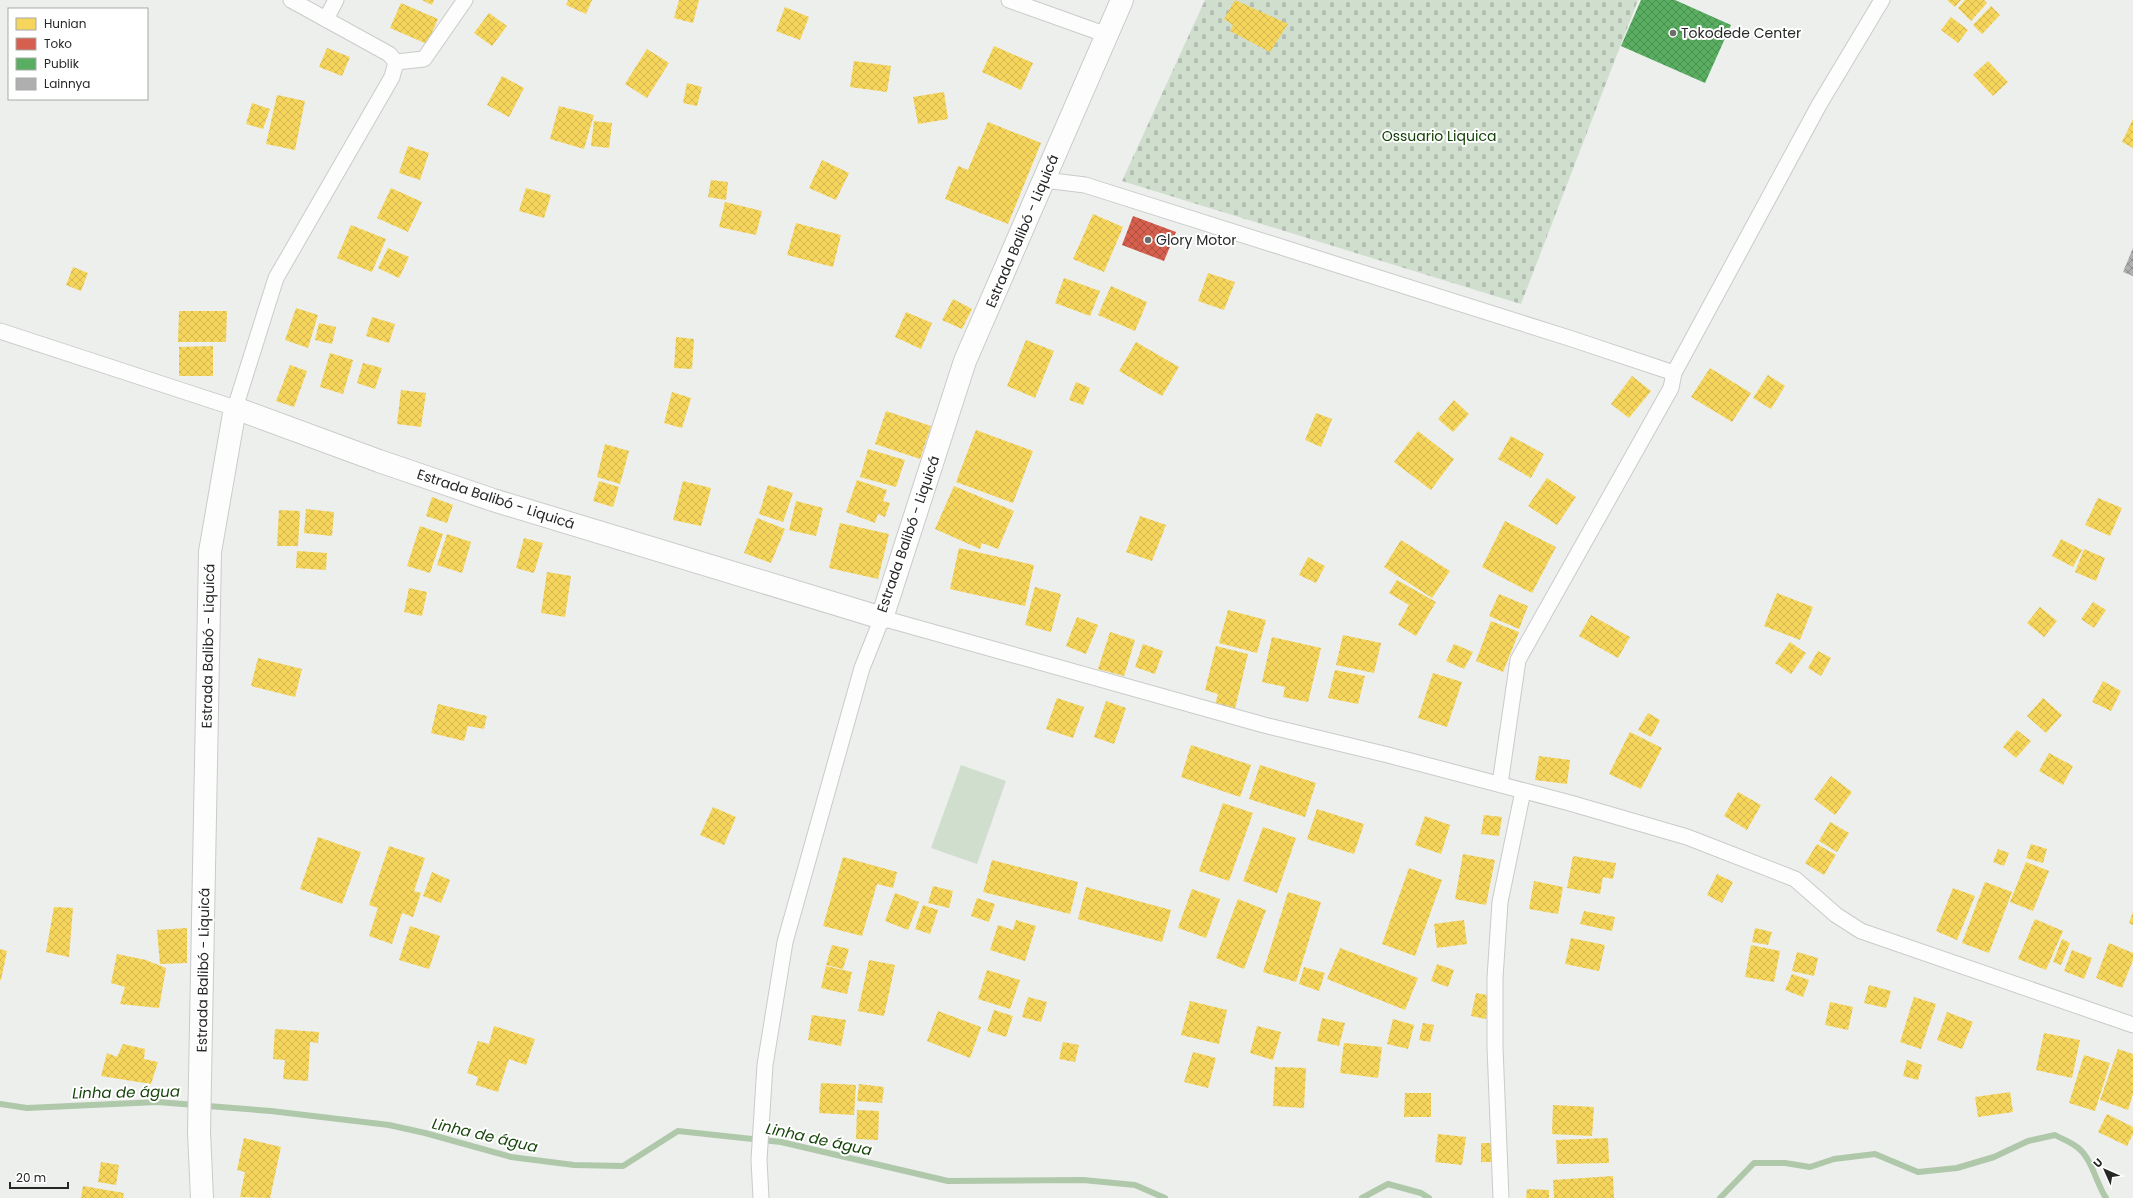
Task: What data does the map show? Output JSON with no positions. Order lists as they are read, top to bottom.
{
  "streets": {
    "main road": ["Estrada Balibó - Liquicá"]
  },
  "water": ["Linha de água"],
  "parks": ["Ossuario Liquica"],
  "places": ["Tokodede Center", "Glory Motor"],
  "legend": [
    "Hunian",
    "Toko",
    "Publik",
    "Lainnya"
  ],
  "scale_bar": "20 m",
  "north": "top left"
}
